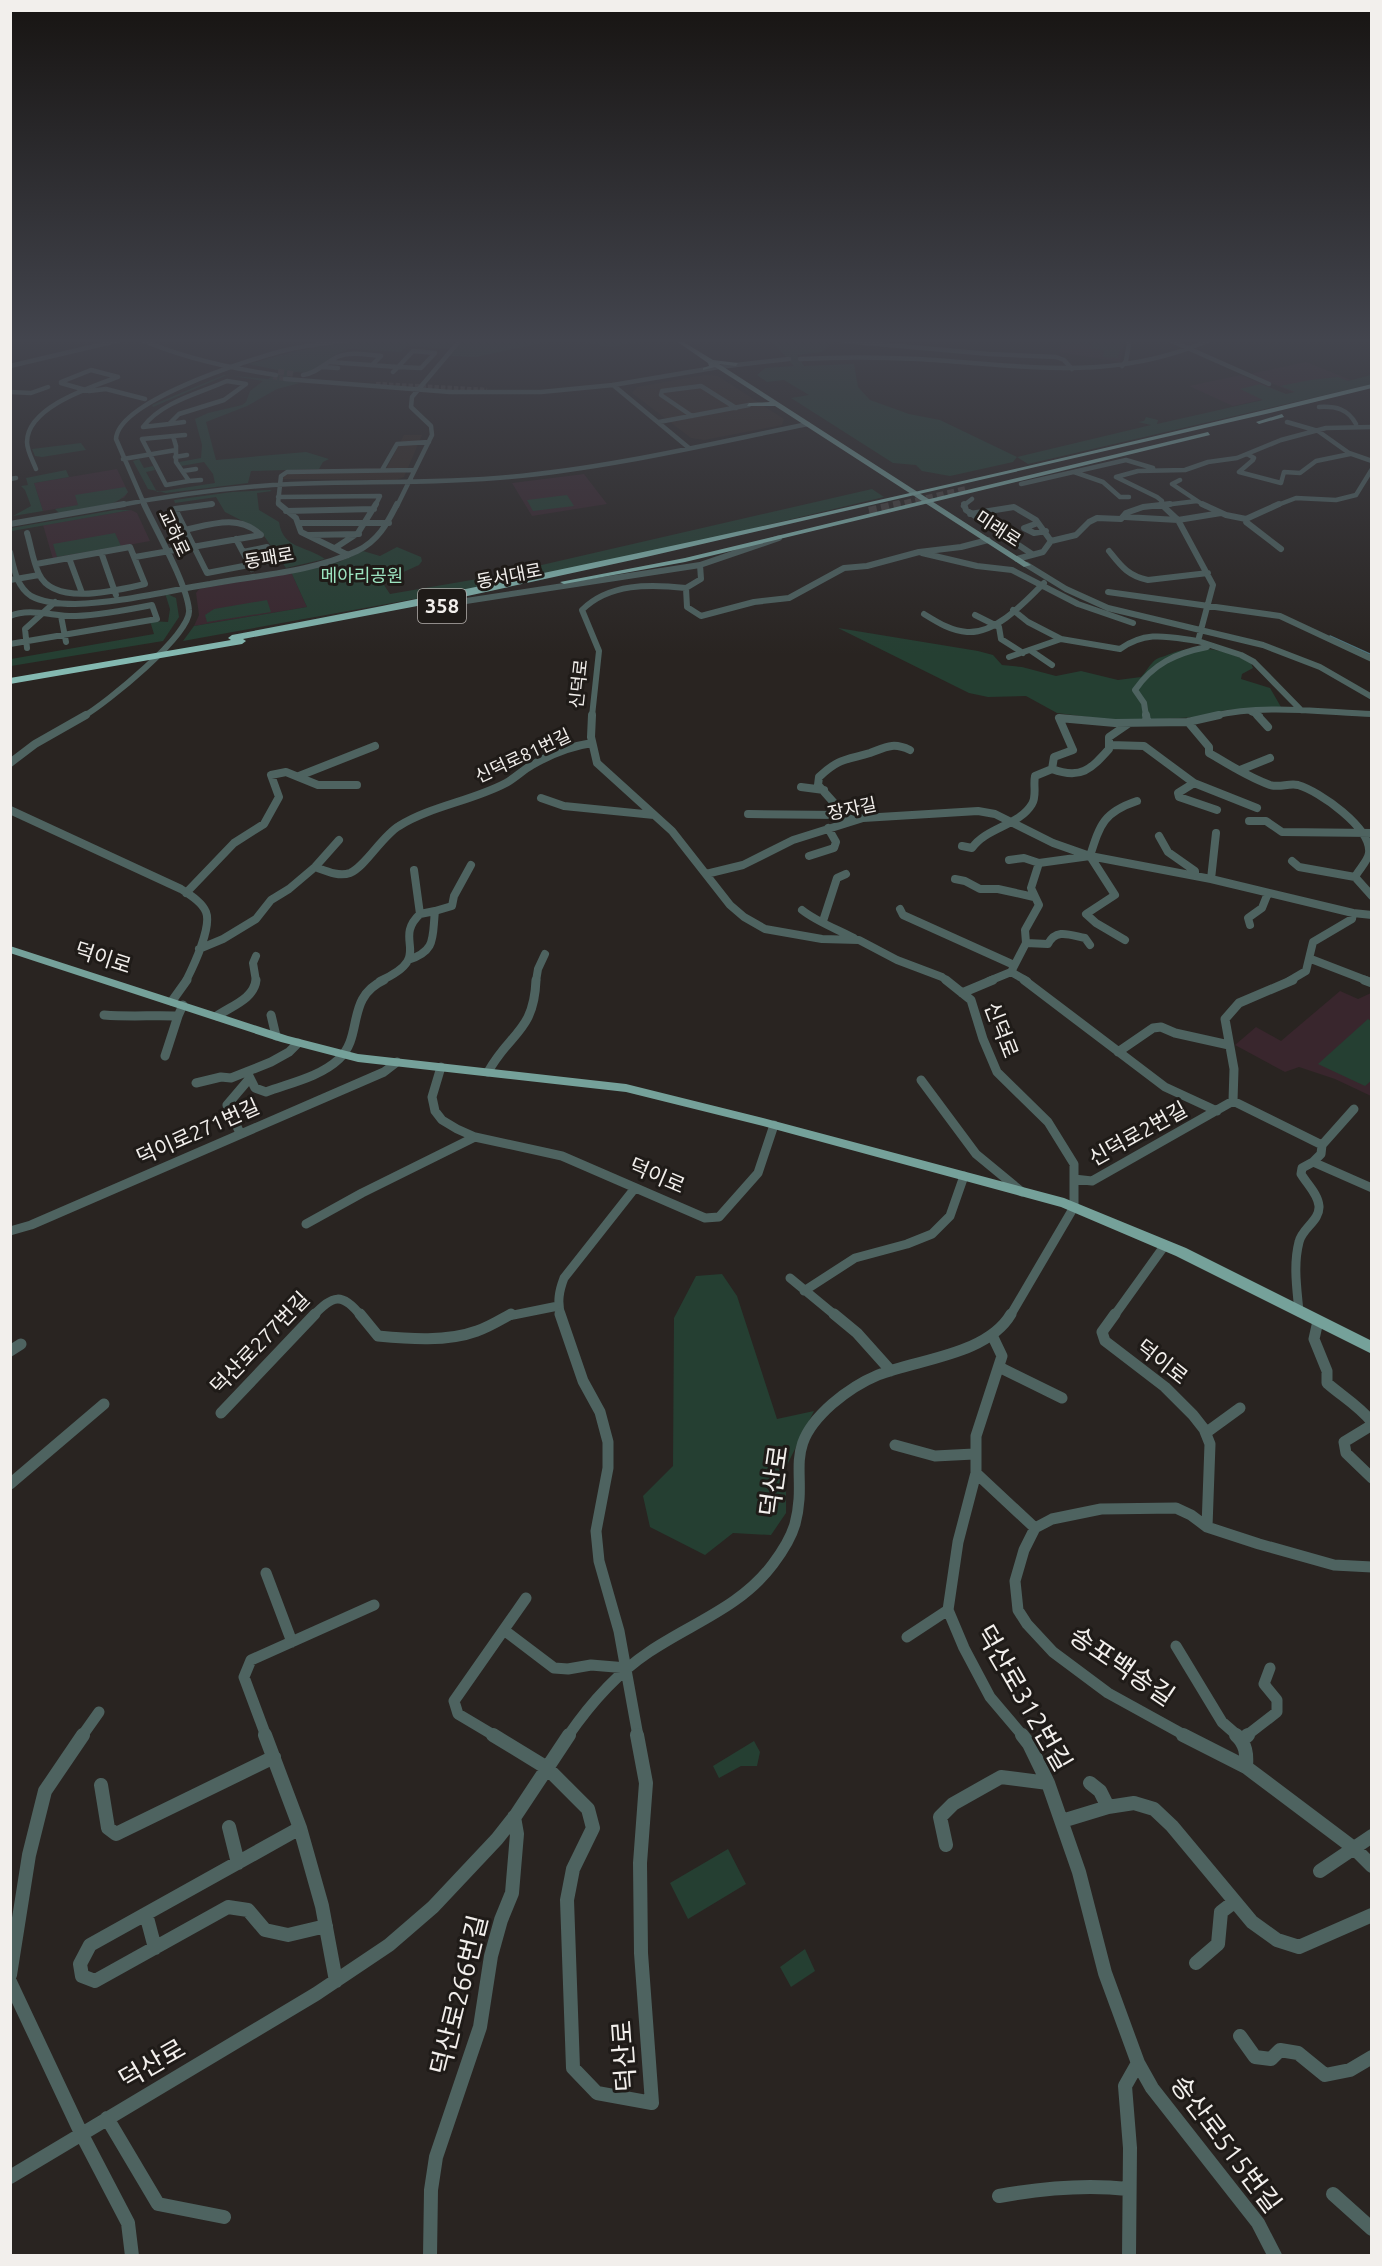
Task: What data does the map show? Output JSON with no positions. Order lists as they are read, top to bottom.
{
  "streets": {
    "highway": ["동서대로", "358"],
    "main road": ["미래로", "덕이로"],
    "street": [
      "교하로",
      "동패로",
      "신덕로",
      "신덕로81번길",
      "장자길",
      "덕이로271번길",
      "신덕로2번길",
      "덕산로277번길",
      "덕산로",
      "송포백송길",
      "덕산로312번길",
      "덕산로266번길",
      "송산로515번길"
    ]
  },
  "crossings": [
    ["교하로", "동패로"],
    ["신덕로", "신덕로81번길"],
    ["신덕로", "장자길"],
    ["신덕로", "덕이로"],
    ["신덕로", "신덕로2번길"],
    ["신덕로", "덕산로"],
    ["덕이로", "덕이로271번길"],
    ["덕이로", "덕산로"],
    ["덕산로", "덕산로266번길"],
    ["덕산로312번길", "송산로515번길"]
  ],
  "parks": ["메아리공원"]
}
